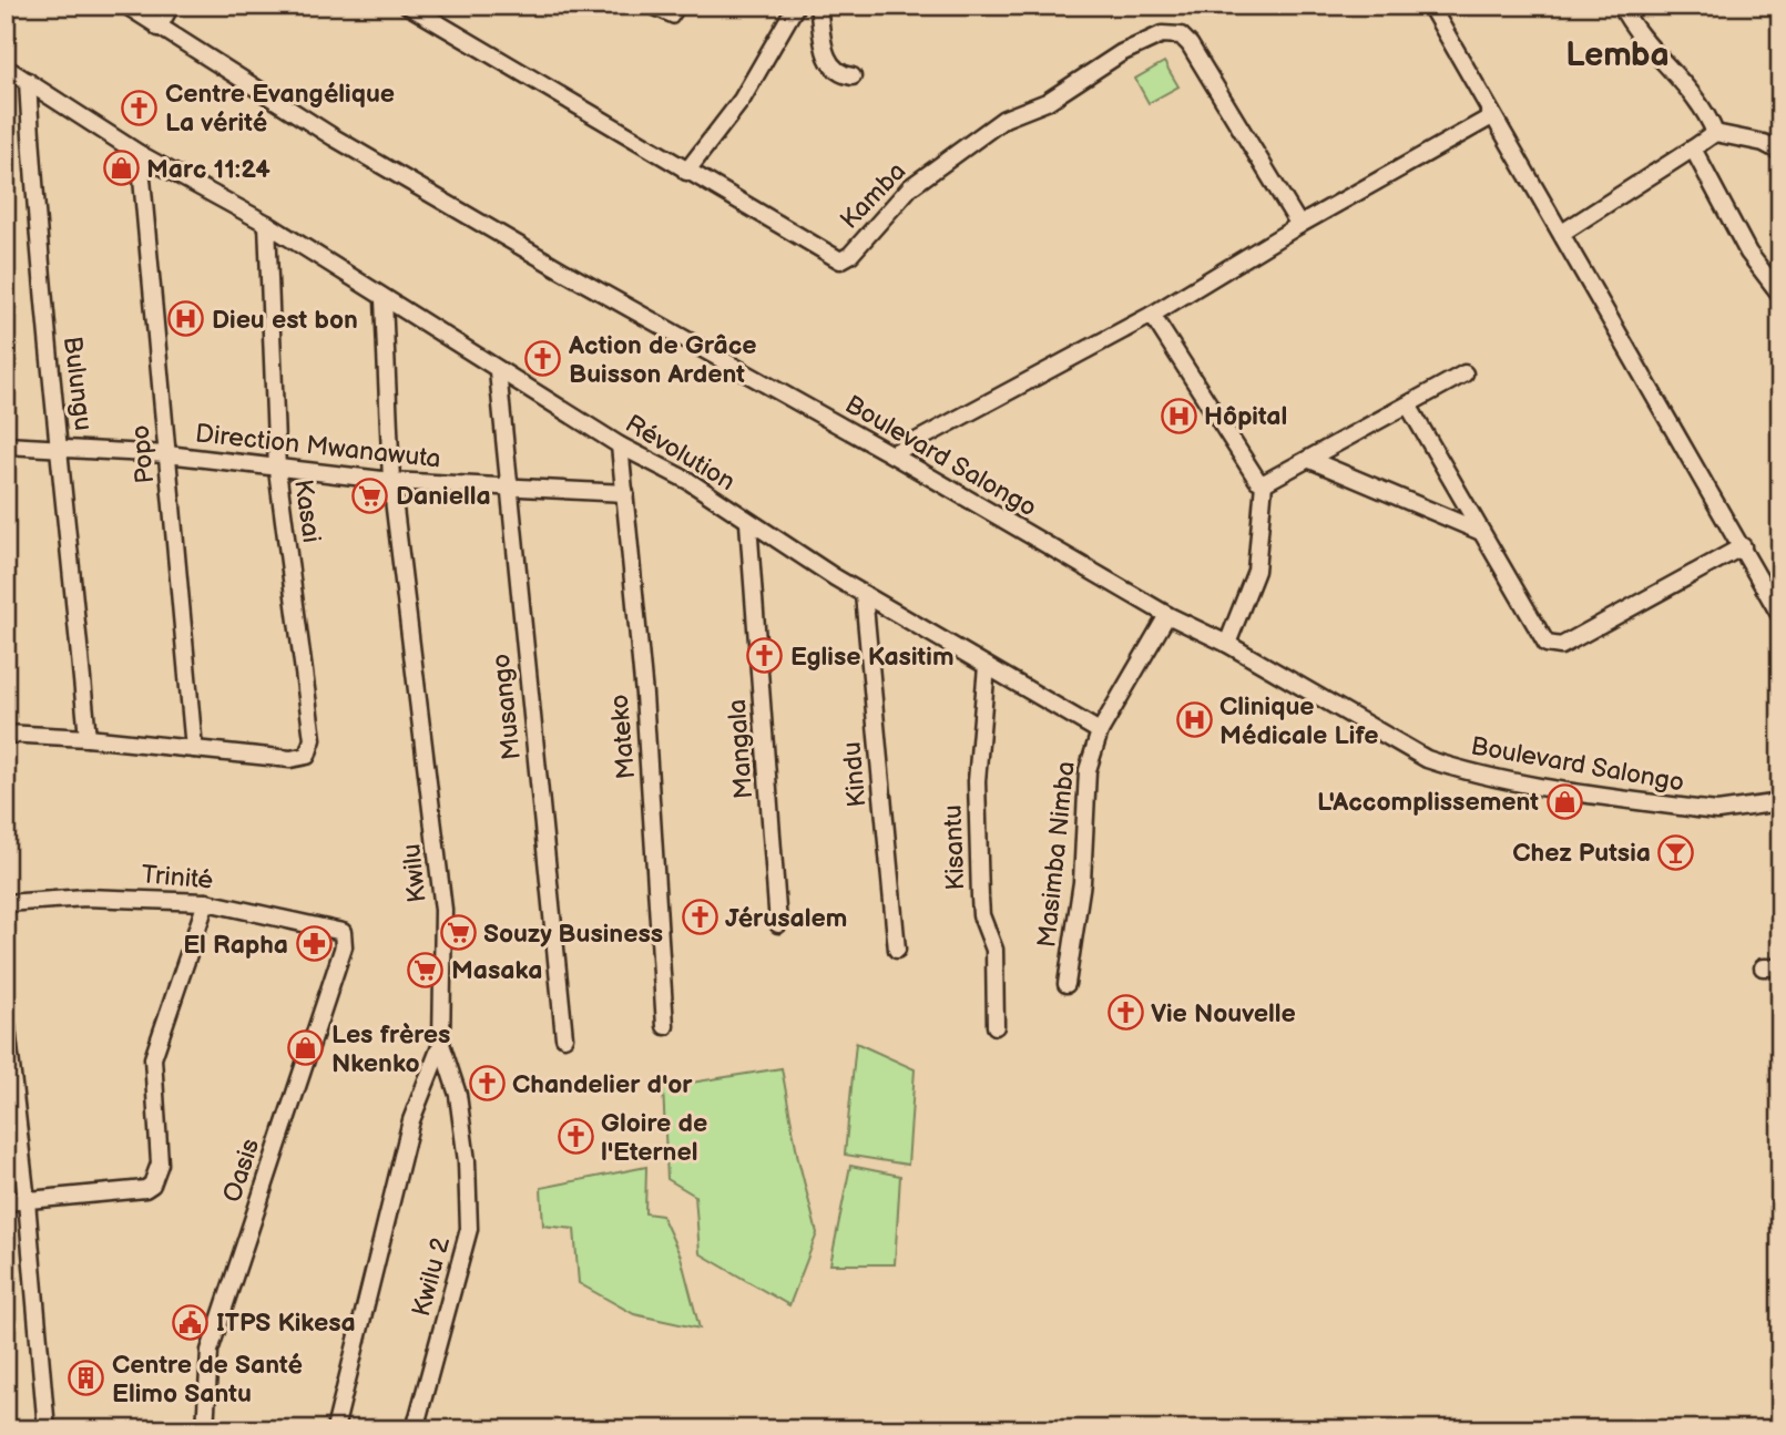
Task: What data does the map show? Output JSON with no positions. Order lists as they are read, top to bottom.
{
  "streets": {
    "street": [
      "Kamba",
      "Bulungu",
      "Direction Mwanawuta",
      "Révolution",
      "Popo",
      "Boulevard Salongo",
      "Kasai",
      "Musango",
      "Mateko",
      "Mangala",
      "Kindu",
      "Kisantu",
      "Masimba Nimba",
      "Kwilu",
      "Trinité",
      "Oasis",
      "Kwilu 2"
    ]
  },
  "crossings": [
    ["Bulungu", "Direction Mwanawuta"],
    ["Bulungu", "Révolution"],
    ["Direction Mwanawuta", "Popo"],
    ["Direction Mwanawuta", "Kasai"],
    ["Direction Mwanawuta", "Musango"],
    ["Direction Mwanawuta", "Mateko"],
    ["Direction Mwanawuta", "Kwilu"],
    ["Révolution", "Popo"],
    ["Révolution", "Kasai"],
    ["Révolution", "Musango"],
    ["Révolution", "Mateko"],
    ["Révolution", "Mangala"],
    ["Révolution", "Kindu"],
    ["Révolution", "Kisantu"],
    ["Révolution", "Masimba Nimba"],
    ["Révolution", "Kwilu"],
    ["Popo", "Kasai"],
    ["Kwilu", "Kwilu 2"],
    ["Trinité", "Oasis"]
  ],
  "districts": ["Lemba"],
  "places": {
    "church": [
      "Centre Evangélique La vérité",
      "Action de Grâce Buisson Ardent",
      "Eglise Kasitim",
      "Jérusalem",
      "Vie Nouvelle",
      "Chandelier d'or",
      "Gloire de l'Eternel"
    ],
    "shop": ["Marc 11:24", "L'Accomplissement", "Les frères Nkenko"],
    "hospital": ["Dieu est bon", "Hôpital", "Clinique Médicale Life"],
    "supermarket": ["Daniella", "Souzy Business", "Masaka"],
    "bar": ["Chez Putsia"],
    "pharmacy": ["El Rapha"],
    "public building": ["ITPS Kikesa"],
    "building": ["Centre de Santé Elimo Santu"]
  }
}
